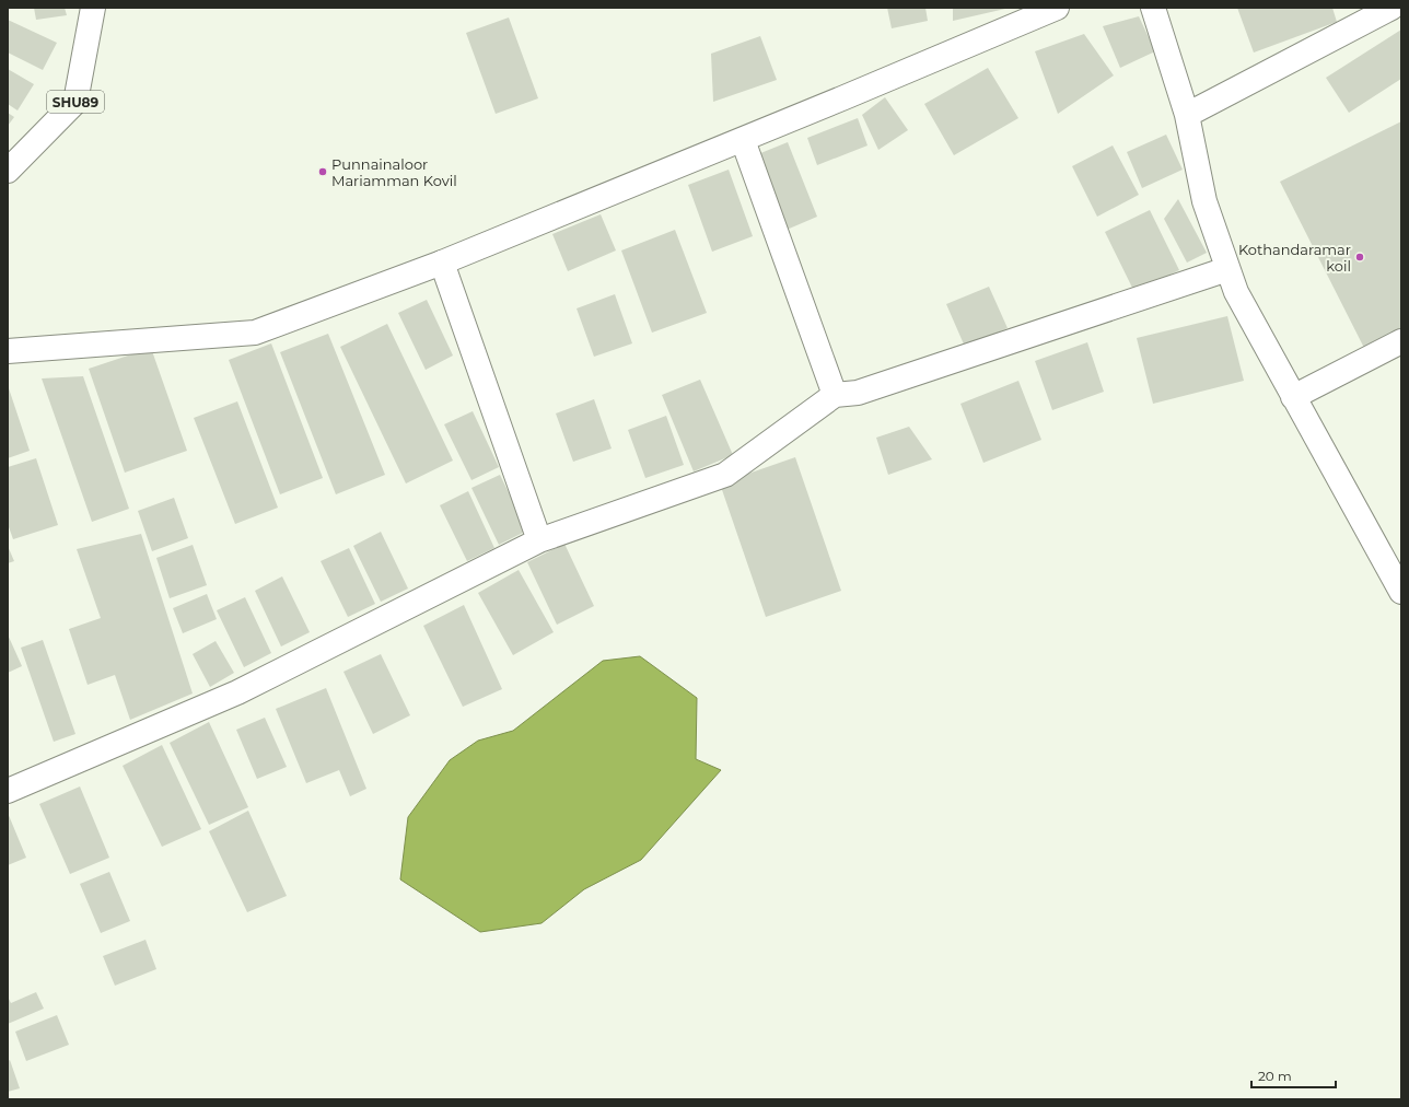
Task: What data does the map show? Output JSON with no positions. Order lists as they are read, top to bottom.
{
  "streets": {
    "street": ["SHU89"]
  },
  "places": ["Punnainaloor Mariamman Kovil", "Kothandaramar koil"],
  "scale_bar": "20 m"
}
